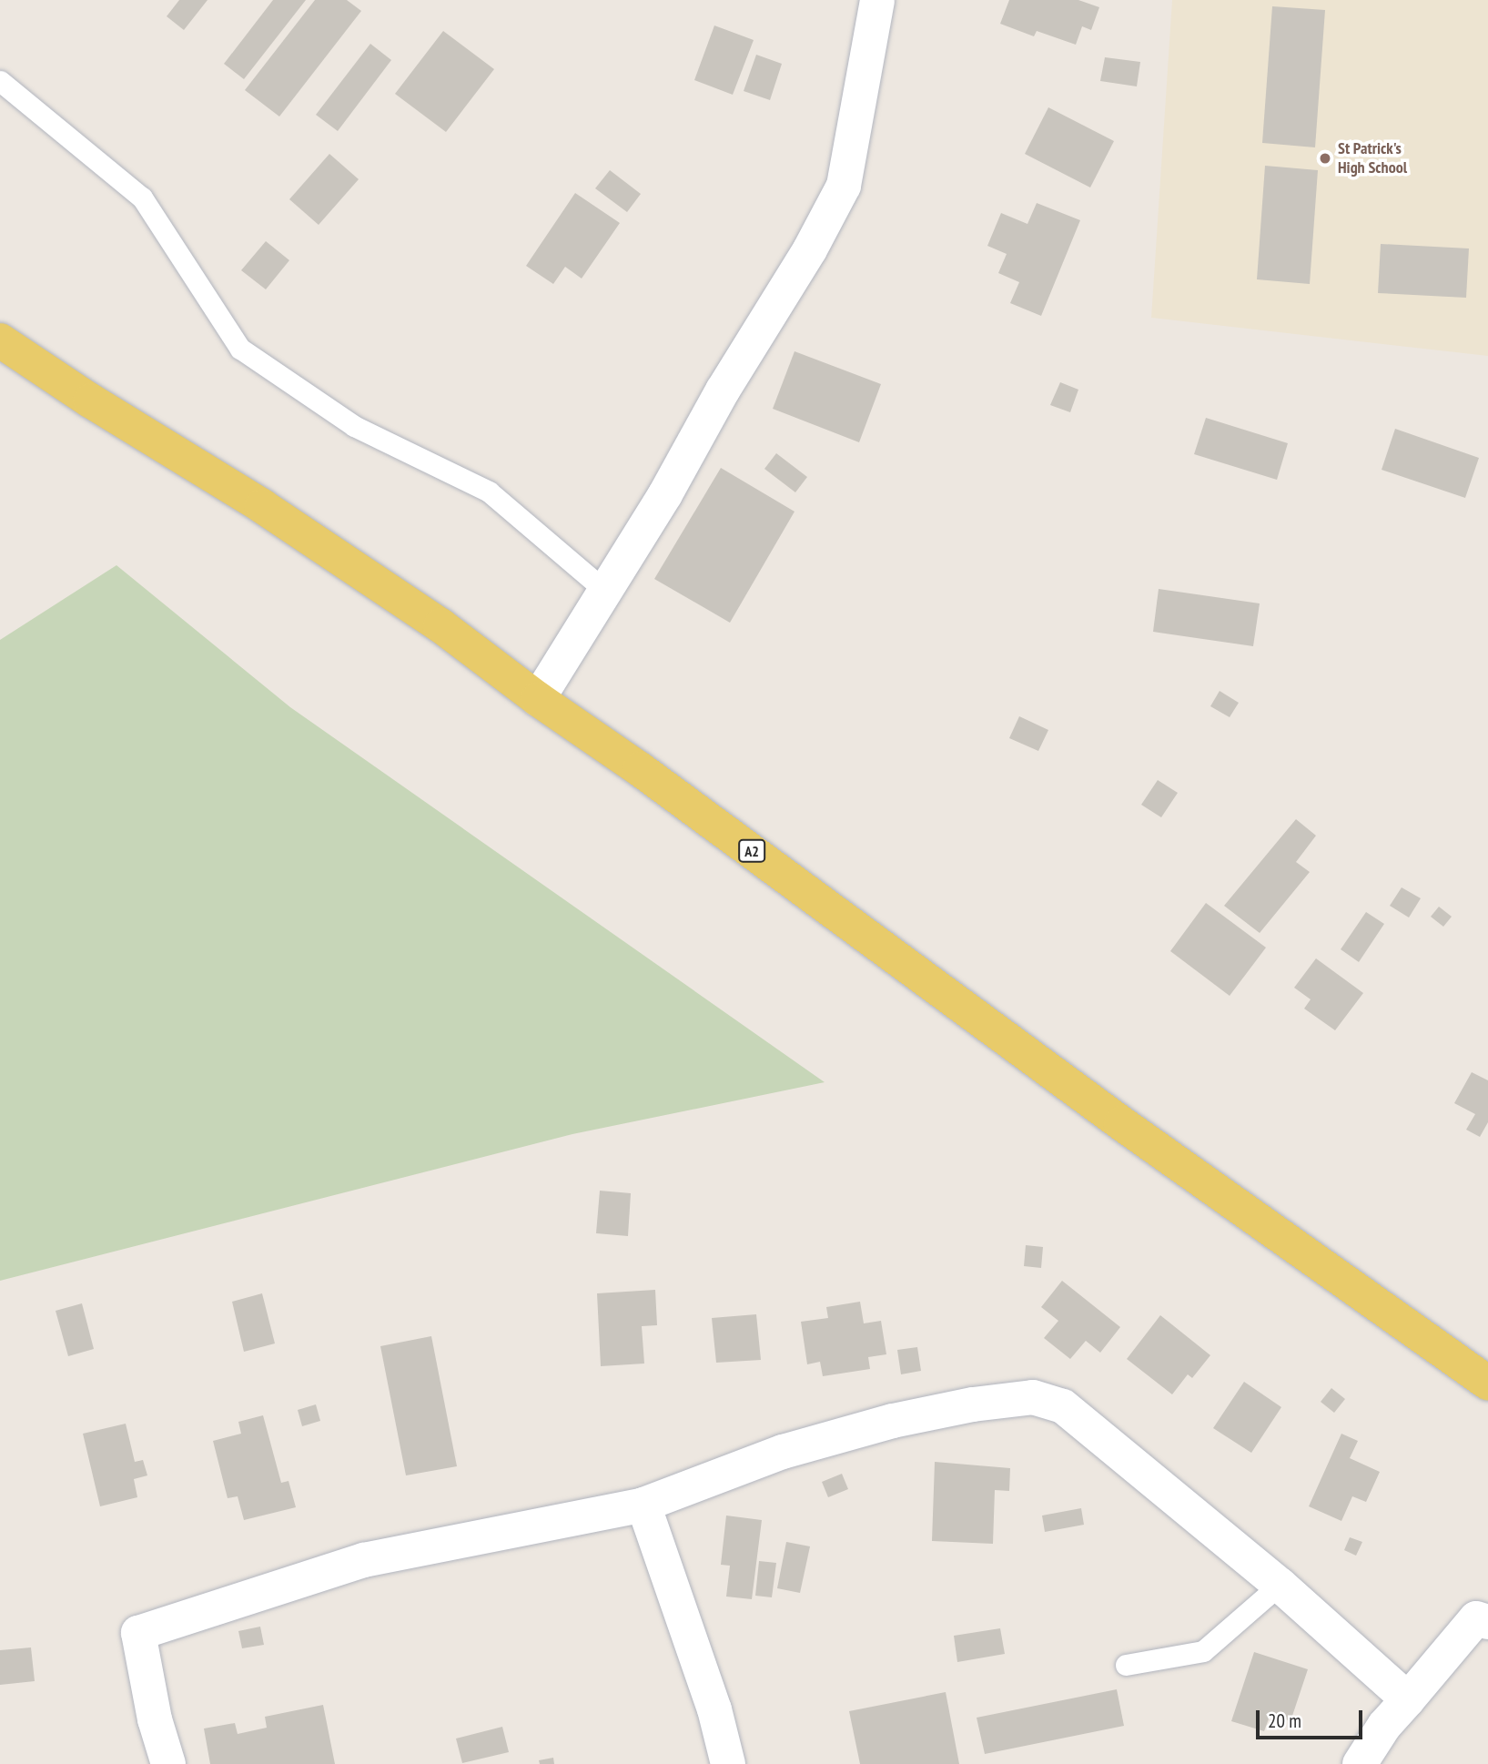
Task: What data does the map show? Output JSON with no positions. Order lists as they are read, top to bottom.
{
  "streets": {
    "main road": ["A2"]
  },
  "places": ["St Patrick's High School"],
  "scale_bar": "20 m"
}
